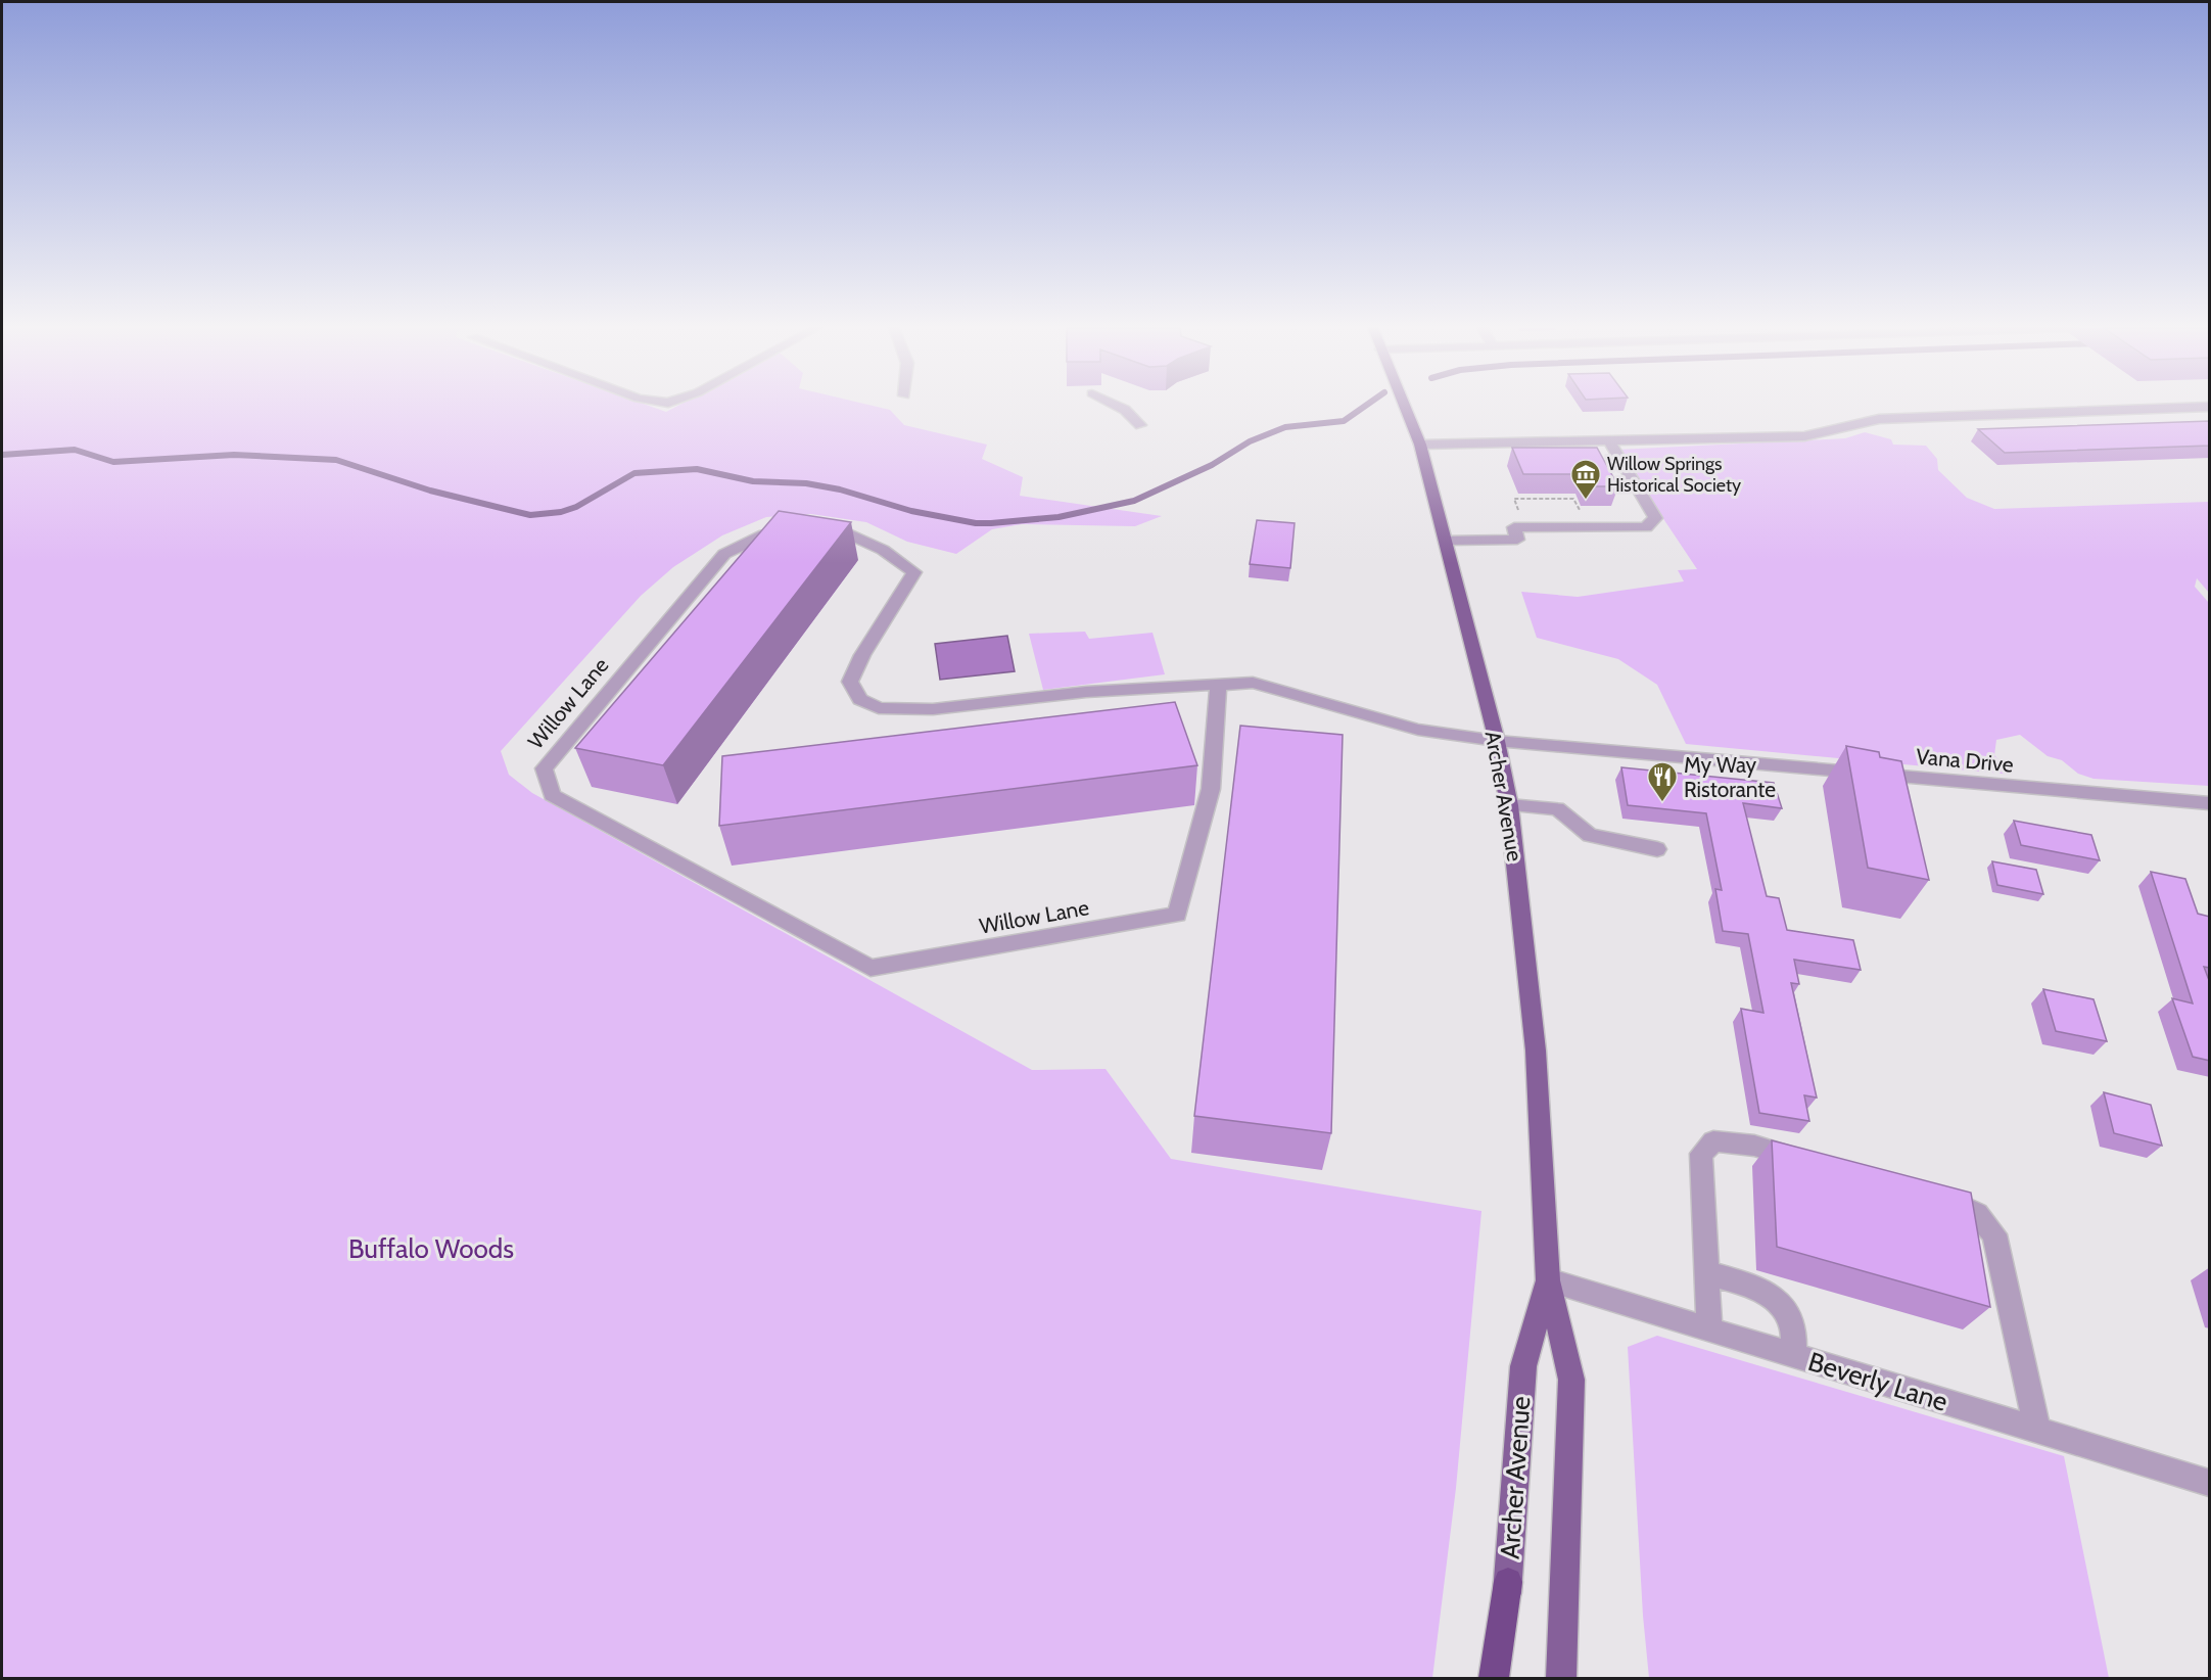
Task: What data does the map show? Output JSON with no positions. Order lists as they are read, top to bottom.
{
  "streets": {
    "main road": ["Archer Avenue"],
    "street": ["Willow Lane", "Vana Drive", "Beverly Lane"]
  },
  "crossings": [
    ["Willow Lane", "Vana Drive"],
    ["Willow Lane", "Archer Avenue"],
    ["Vana Drive", "Archer Avenue"],
    ["Archer Avenue", "Beverly Lane"]
  ],
  "parks": ["Buffalo Woods"],
  "places": {
    "museum": ["Willow Springs Historical Society"],
    "restaurant": ["My Way Ristorante"]
  }
}
